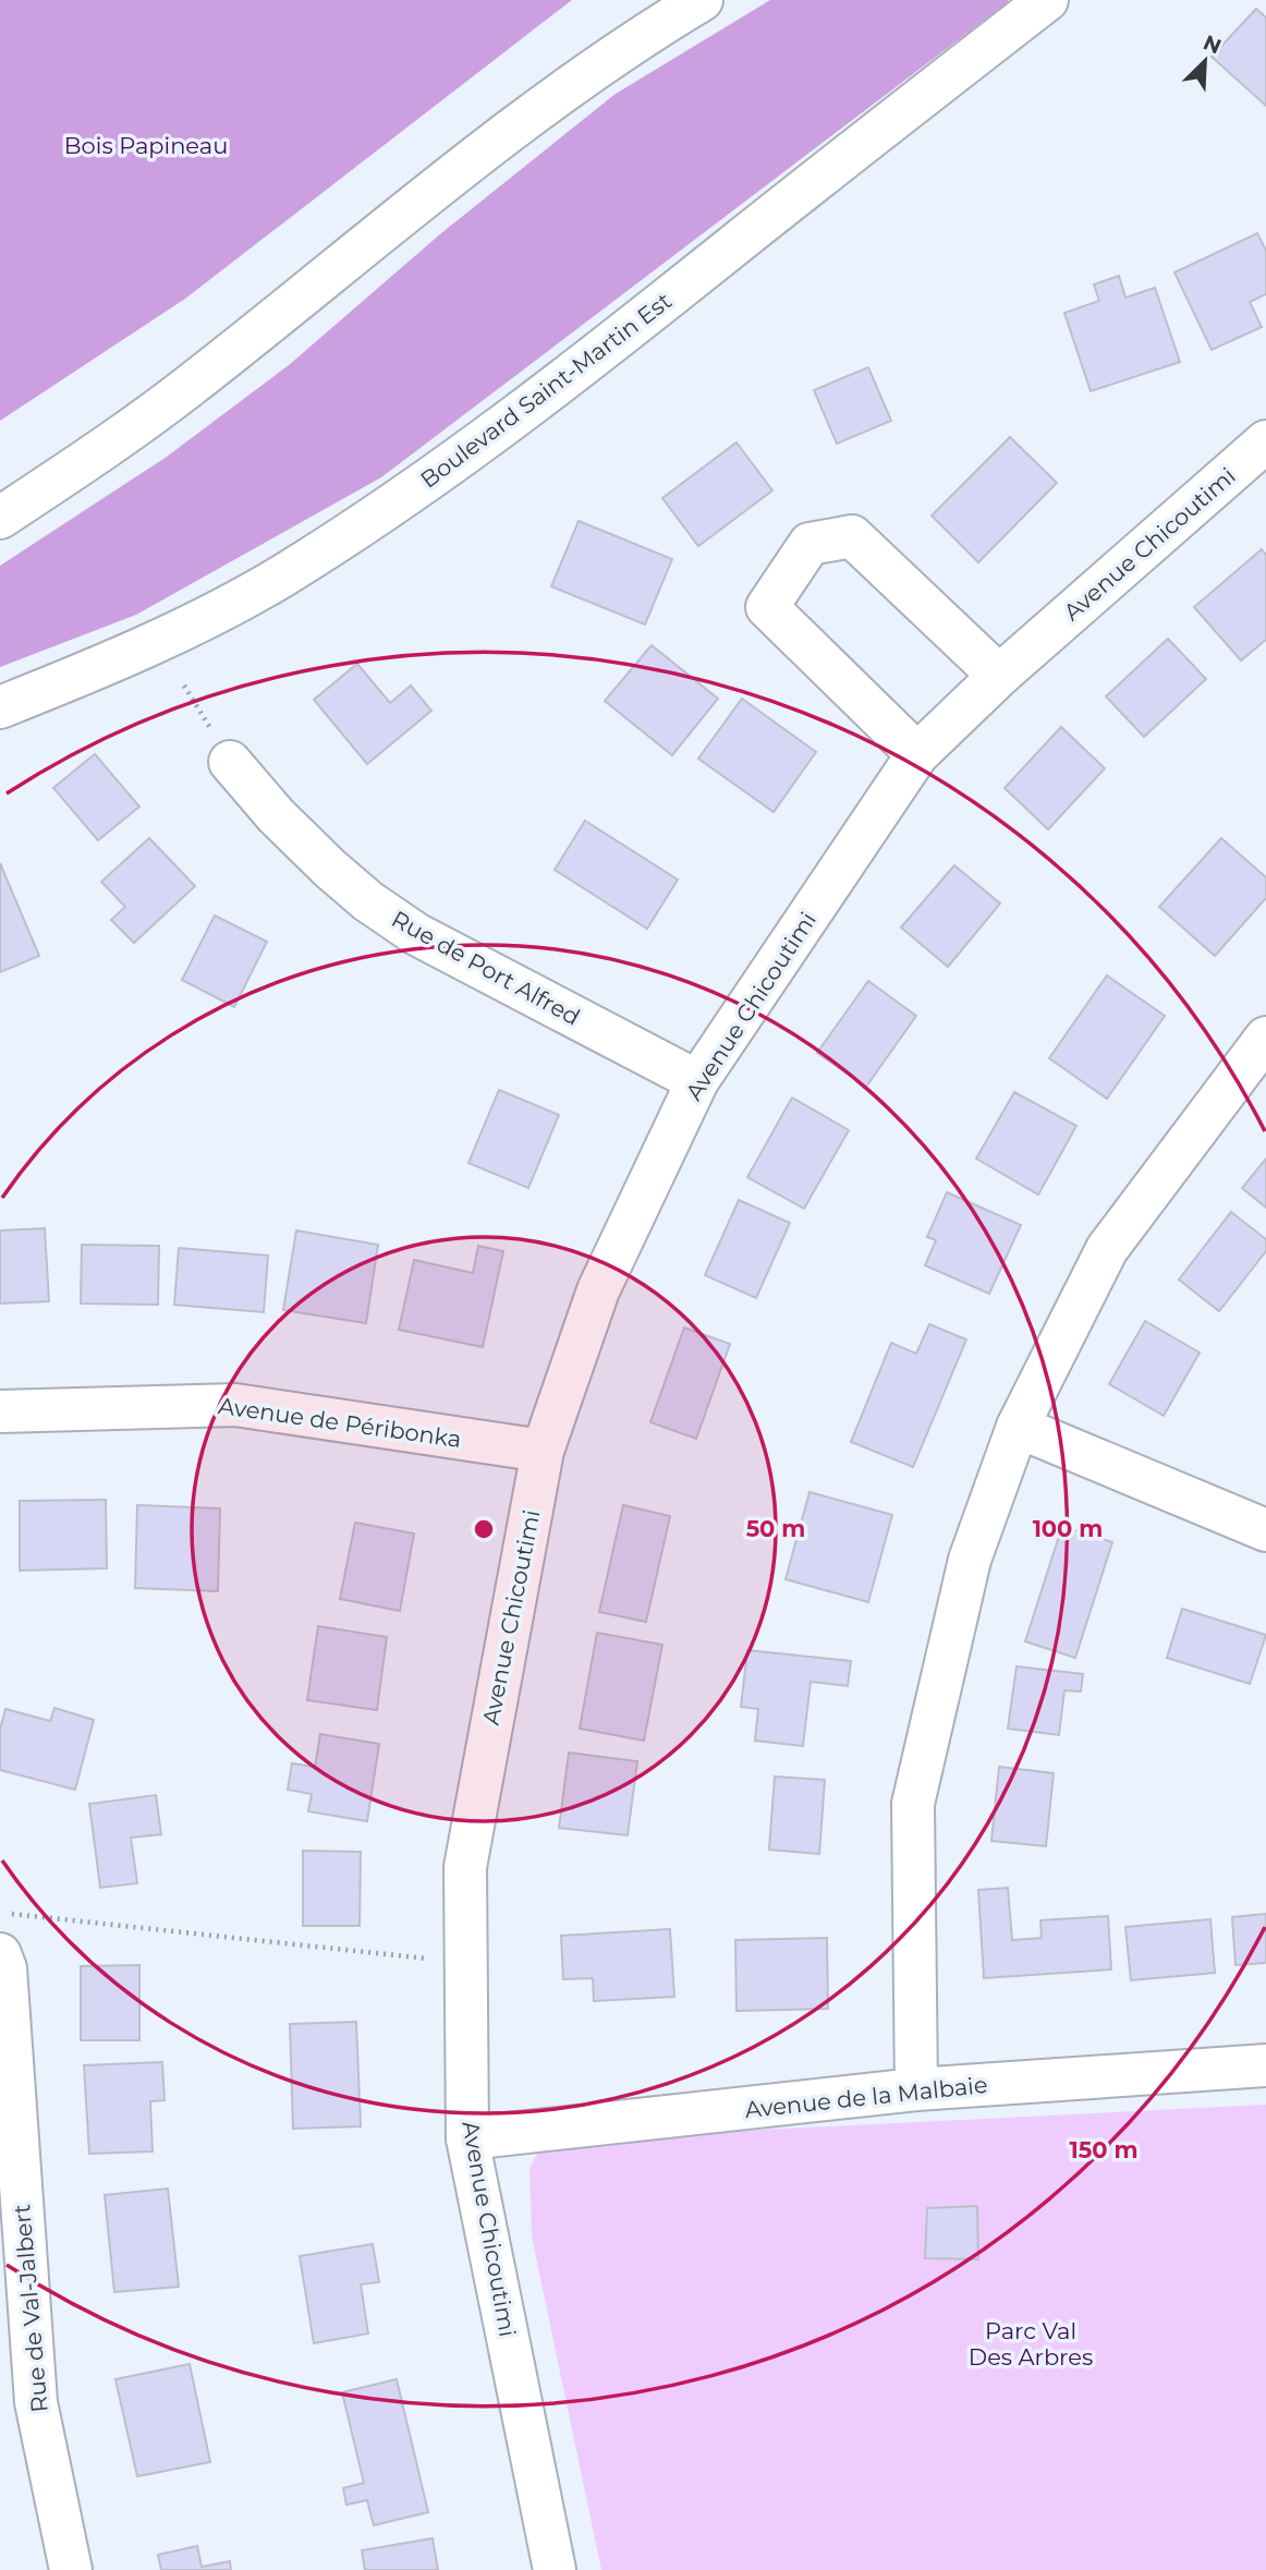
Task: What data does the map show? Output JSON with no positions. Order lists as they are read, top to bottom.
{
  "streets": {
    "street": [
      "Boulevard Saint-Martin Est",
      "Avenue Chicoutimi",
      "Rue de Port Alfred",
      "Avenue de Péribonka",
      "Avenue de la Malbaie",
      "Rue de Val-Jalbert"
    ]
  },
  "crossings": [
    ["Avenue Chicoutimi", "Rue de Port Alfred"],
    ["Avenue Chicoutimi", "Avenue de Péribonka"],
    ["Avenue Chicoutimi", "Avenue de la Malbaie"]
  ],
  "parks": ["Bois Papineau", "Parc Val Des Arbres"],
  "north": "top right",
  "rings": ["50 m", "100 m", "150 m"]
}
